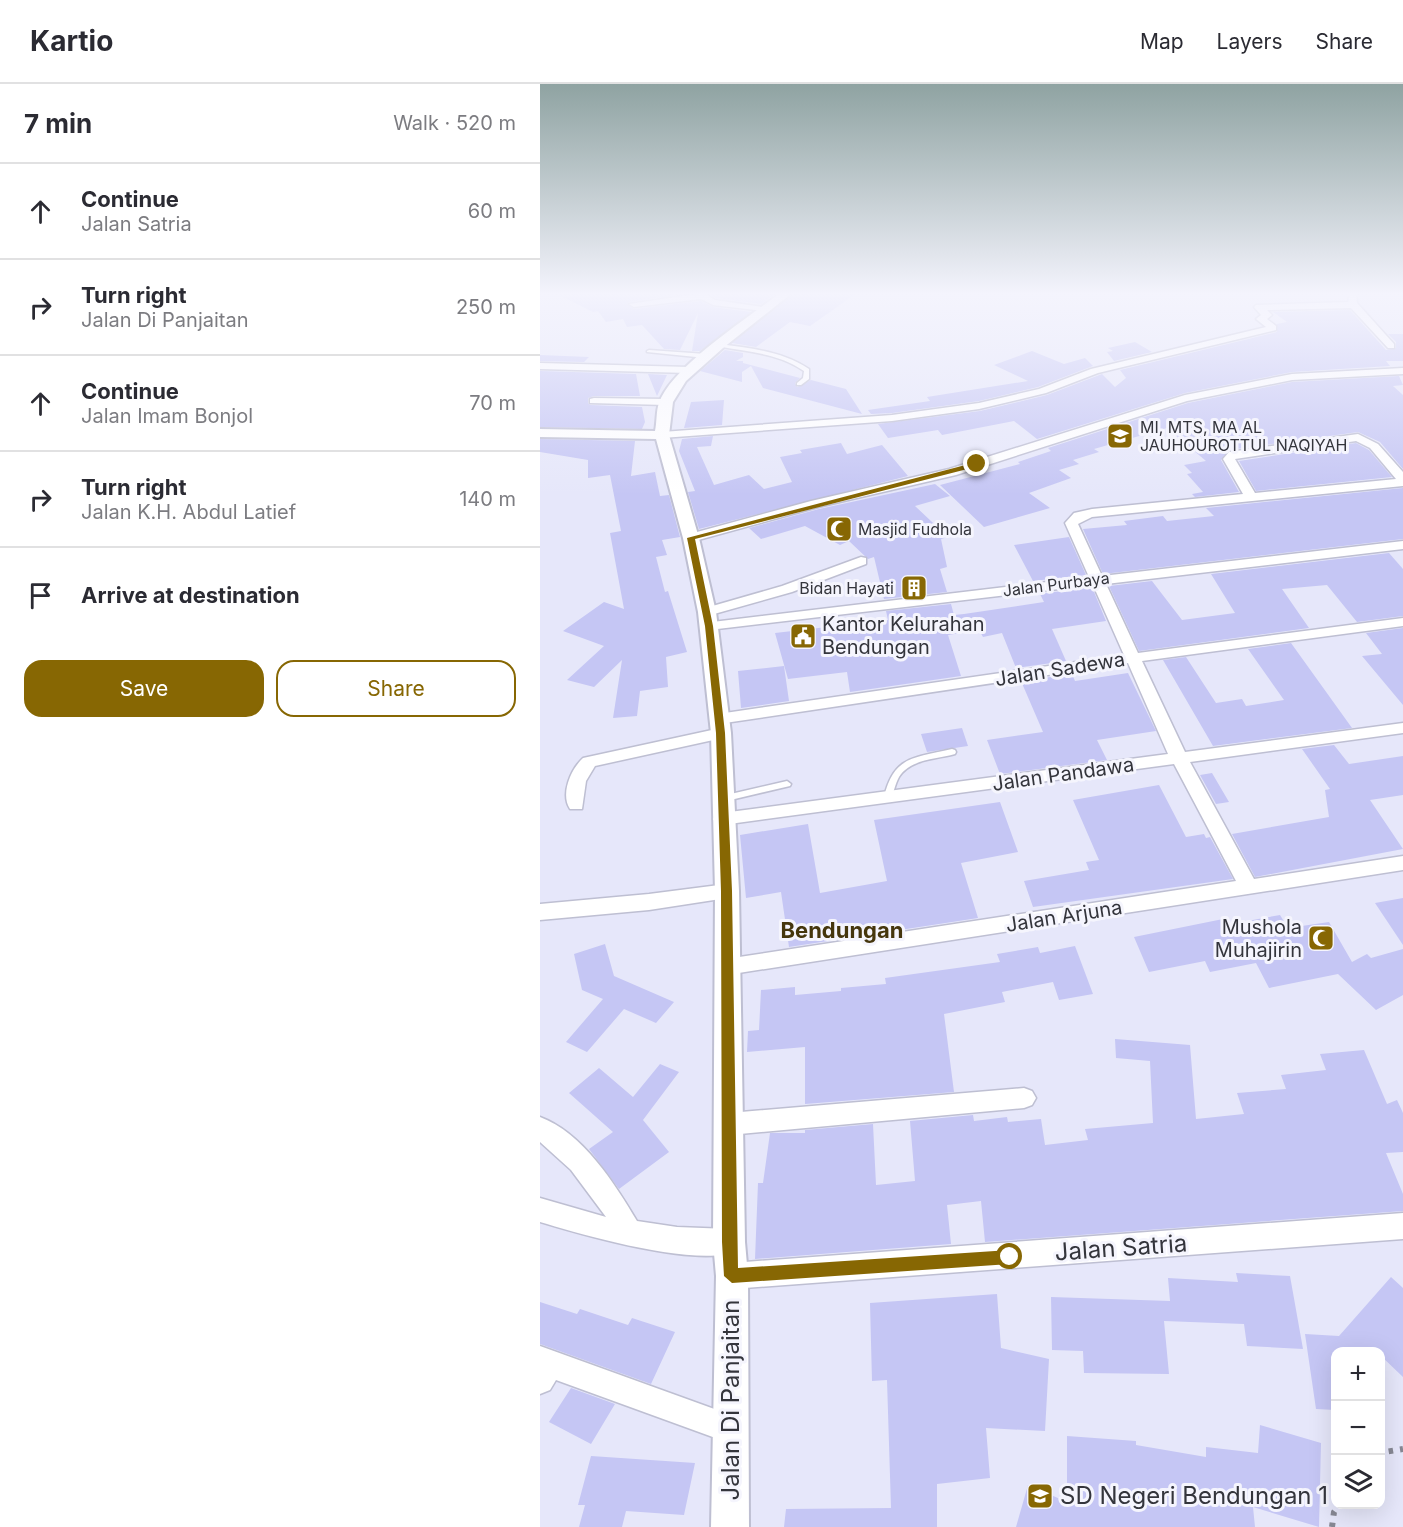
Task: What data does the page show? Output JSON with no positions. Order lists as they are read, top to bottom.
{
  "streets": {
    "street": [
      "Jalan Purbaya",
      "Jalan Sadewa",
      "Jalan Pandawa",
      "Jalan Arjuna",
      "Jalan Satria",
      "Jalan Di Panjaitan"
    ]
  },
  "crossings": [
    ["Jalan Purbaya", "Jalan Di Panjaitan"],
    ["Jalan Sadewa", "Jalan Di Panjaitan"],
    ["Jalan Pandawa", "Jalan Di Panjaitan"],
    ["Jalan Arjuna", "Jalan Di Panjaitan"],
    ["Jalan Satria", "Jalan Di Panjaitan"]
  ],
  "districts": ["Bendungan"],
  "places": {
    "school or university": ["MI, MTS, MA AL JAUHOUROTTUL NAQIYAH", "SD Negeri Bendungan 1"],
    "mosque": ["Masjid Fudhola", "Mushola Muhajirin"],
    "building": ["Bidan Hayati"],
    "public building": ["Kantor Kelurahan Bendungan"]
  },
  "page": {
    "header": "Kartio",
    "nav": ["Map", "Layers", "Share"],
    "heading": ["7 min", "Walk · 520 m"],
    "list": [
      ["Continue", "Jalan Satria", "60 m"],
      ["Turn right", "Jalan Di Panjaitan", "250 m"],
      ["Continue", "Jalan Imam Bonjol", "70 m"],
      ["Turn right", "Jalan K.H. Abdul Latief", "140 m"],
      "Arrive at destination"
    ],
    "buttons": ["Save", "Share"],
    "map_buttons": ["+", "−"]
  }
}
